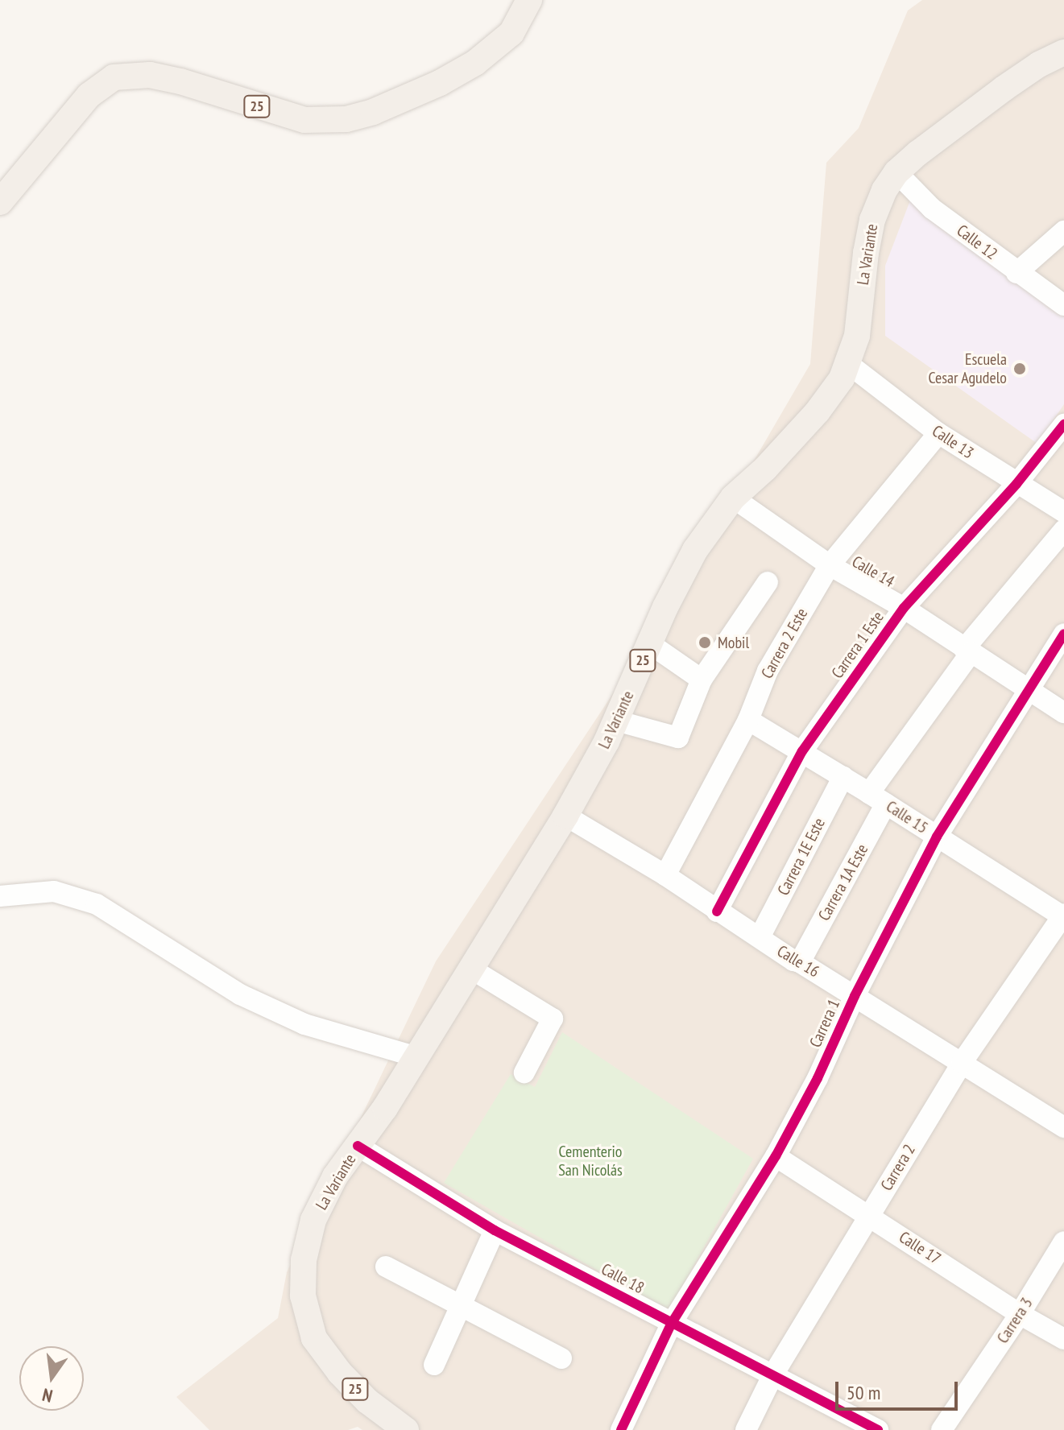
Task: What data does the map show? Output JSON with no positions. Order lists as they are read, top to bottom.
{
  "streets": {
    "main road": ["25", "La Variante"],
    "street": [
      "Calle 12",
      "Calle 13",
      "Calle 14",
      "Carrera 2 Este",
      "Carrera 1 Este",
      "Calle 15",
      "Carrera 1E Este",
      "Carrera 1A Este",
      "Calle 16",
      "Carrera 1",
      "Carrera 2",
      "Calle 17",
      "Calle 18",
      "Carrera 3"
    ]
  },
  "crossings": [
    ["Calle 12", "La Variante"],
    ["La Variante", "Calle 13"],
    ["La Variante", "Calle 14"],
    ["La Variante", "Calle 16"],
    ["La Variante", "Calle 18"],
    ["Calle 13", "Carrera 2 Este"],
    ["Calle 13", "Carrera 1 Este"],
    ["Calle 14", "Carrera 2 Este"],
    ["Calle 14", "Carrera 1 Este"],
    ["Calle 14", "Carrera 1A Este"],
    ["Calle 14", "Carrera 1"],
    ["Carrera 2 Este", "Calle 15"],
    ["Carrera 2 Este", "Calle 16"],
    ["Carrera 1 Este", "Calle 15"],
    ["Carrera 1 Este", "Calle 16"],
    ["Calle 15", "Carrera 1E Este"],
    ["Calle 15", "Carrera 1A Este"],
    ["Calle 15", "Carrera 1"],
    ["Calle 15", "Carrera 2"],
    ["Carrera 1E Este", "Calle 16"],
    ["Carrera 1A Este", "Calle 16"],
    ["Calle 16", "Carrera 1"],
    ["Calle 16", "Carrera 2"],
    ["Carrera 1", "Calle 17"],
    ["Carrera 1", "Calle 18"],
    ["Carrera 2", "Calle 17"],
    ["Carrera 2", "Calle 18"],
    ["Calle 17", "Carrera 3"]
  ],
  "parks": ["Cementerio San Nicolás"],
  "places": ["Escuela Cesar Agudelo", "Mobil"],
  "scale_bar": "50 m",
  "north": "bottom"
}
